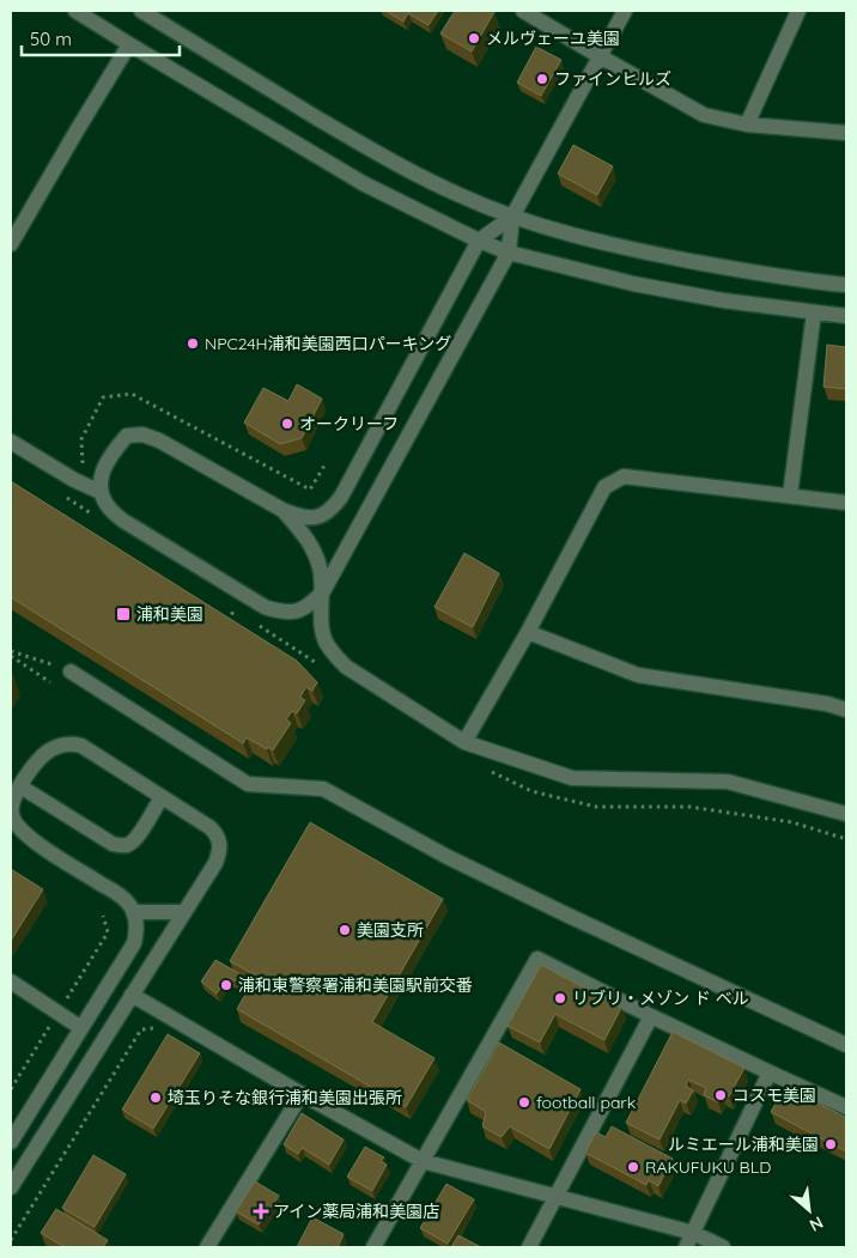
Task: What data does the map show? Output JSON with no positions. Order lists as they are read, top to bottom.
{
  "places": {
    "other": [
      "メルヴェーユ美園",
      "ファインヒルズ",
      "NPC24H浦和美園西口パーキング",
      "オークリーフ",
      "美園支所",
      "浦和東警察署浦和美園駅前交番",
      "リブリ・メゾン ド ベル",
      "コスモ美園",
      "埼玉りそな銀行浦和美園出張所",
      "football park",
      "ルミエール浦和美園",
      "RAKUFUKU BLD"
    ],
    "transit": ["浦和美園"],
    "health": ["アイン薬局浦和美園店"]
  },
  "scale_bar": "50 m",
  "north": "bottom right"
}
